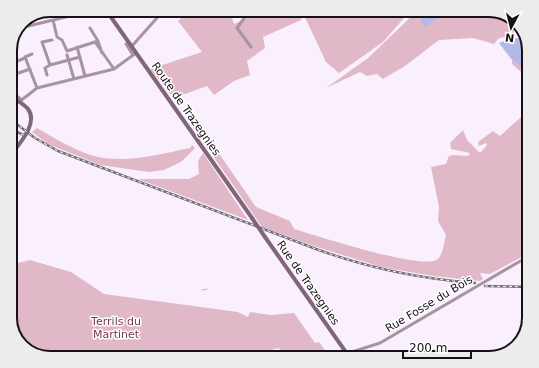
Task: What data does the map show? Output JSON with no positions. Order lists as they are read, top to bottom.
{
  "streets": {
    "main road": ["Route de Trazegnies", "Rue de Trazegnies"],
    "street": ["Rue Fosse du Bois"]
  },
  "crossings": [
    ["Route de Trazegnies", "Rue de Trazegnies"]
  ],
  "parks": ["Terrils du Martinet"],
  "scale_bar": "200 m",
  "north": "bottom"
}
